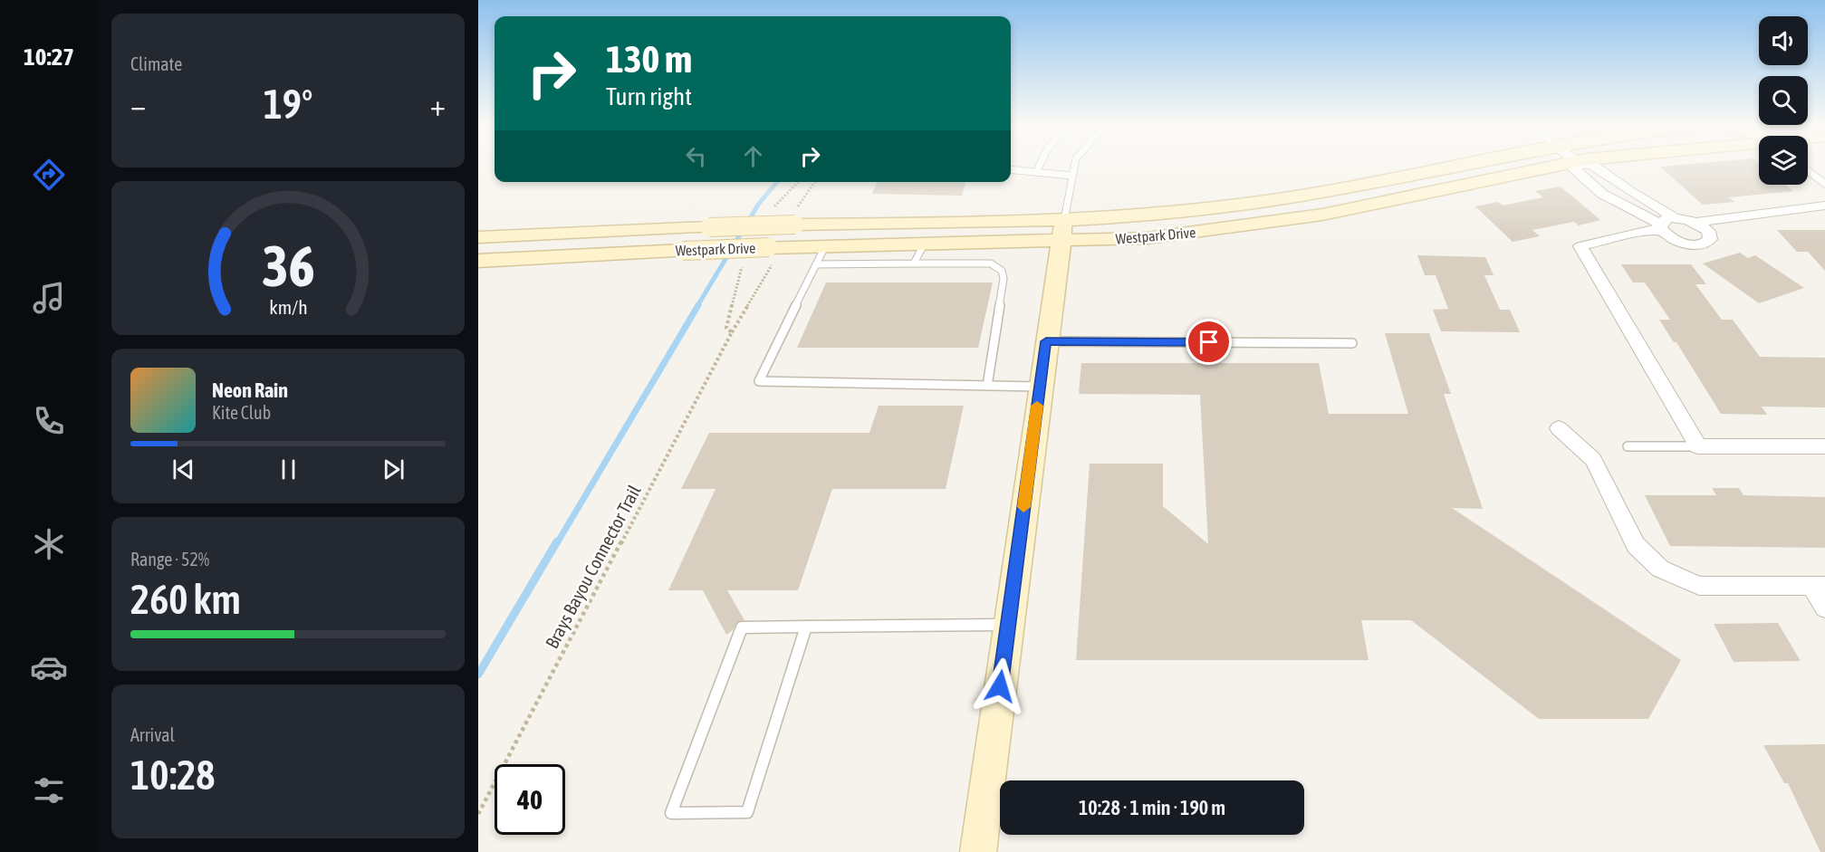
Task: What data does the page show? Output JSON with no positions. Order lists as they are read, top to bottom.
{
  "streets": {
    "main road": ["Westpark Drive"],
    "path": ["Brays Bayou Connector Trail"]
  },
  "crossings": [
    ["Westpark Drive", "Brays Bayou Connector Trail"]
  ],
  "page": {
    "tabs": "10:27",
    "tile": [
      "Climate",
      ["Range · 52%", "260 km"],
      ["Arrival", "10:28"]
    ],
    "turn": ["130 m", "Turn right"],
    "heat": ["−", "19°", "+"],
    "song": ["Neon Rain", "Kite Club"],
    "limit": "40",
    "trip": "10:28 · 1 min · 190 m",
    "gauge": ["36", "km/h"]
  }
}
